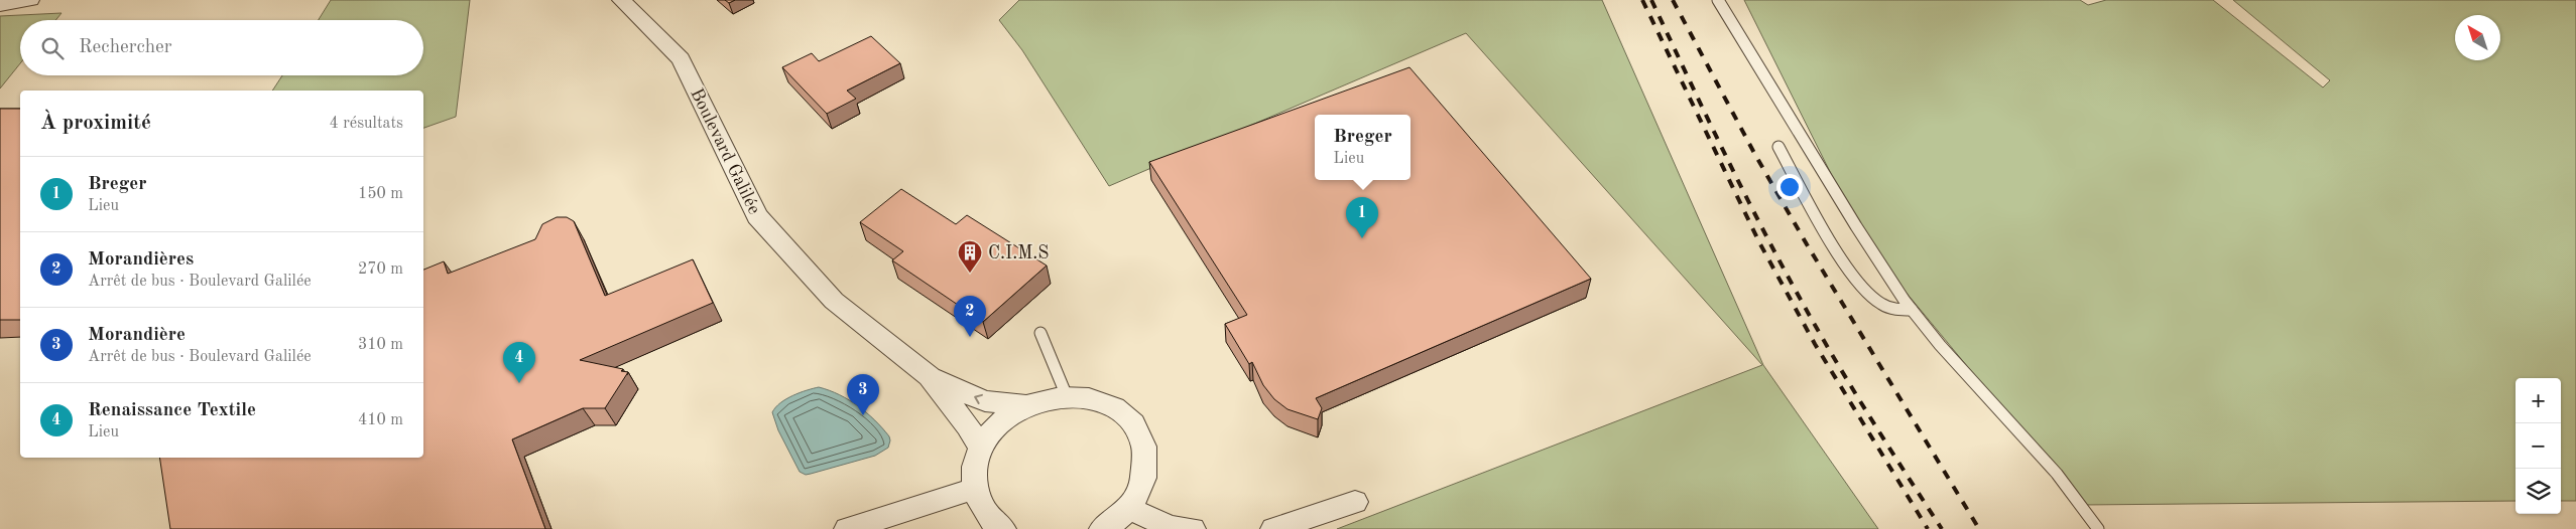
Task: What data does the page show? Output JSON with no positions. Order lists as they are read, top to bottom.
{
  "streets": {
    "street": ["Boulevard Galilée"]
  },
  "places": {
    "building": ["C.I.M.S"]
  },
  "north": "top left",
  "page": {
    "search": "Rechercher",
    "heading": ["À proximité", "4 résultats"],
    "popup": ["Breger", "Lieu"],
    "list": [
      {
        "mark": "1",
        "name": "Breger",
        "note": "Lieu",
        "value": "150 m"
      },
      {
        "mark": "2",
        "name": "Morandières",
        "note": "Arrêt de bus · Boulevard Galilée",
        "value": "270 m"
      },
      {
        "mark": "3",
        "name": "Morandière",
        "note": "Arrêt de bus · Boulevard Galilée",
        "value": "310 m"
      },
      {
        "mark": "4",
        "name": "Renaissance Textile",
        "note": "Lieu",
        "value": "410 m"
      }
    ],
    "pins": [
      "1",
      "2",
      "4",
      "3"
    ],
    "map_buttons": ["+", "−"]
  }
}
